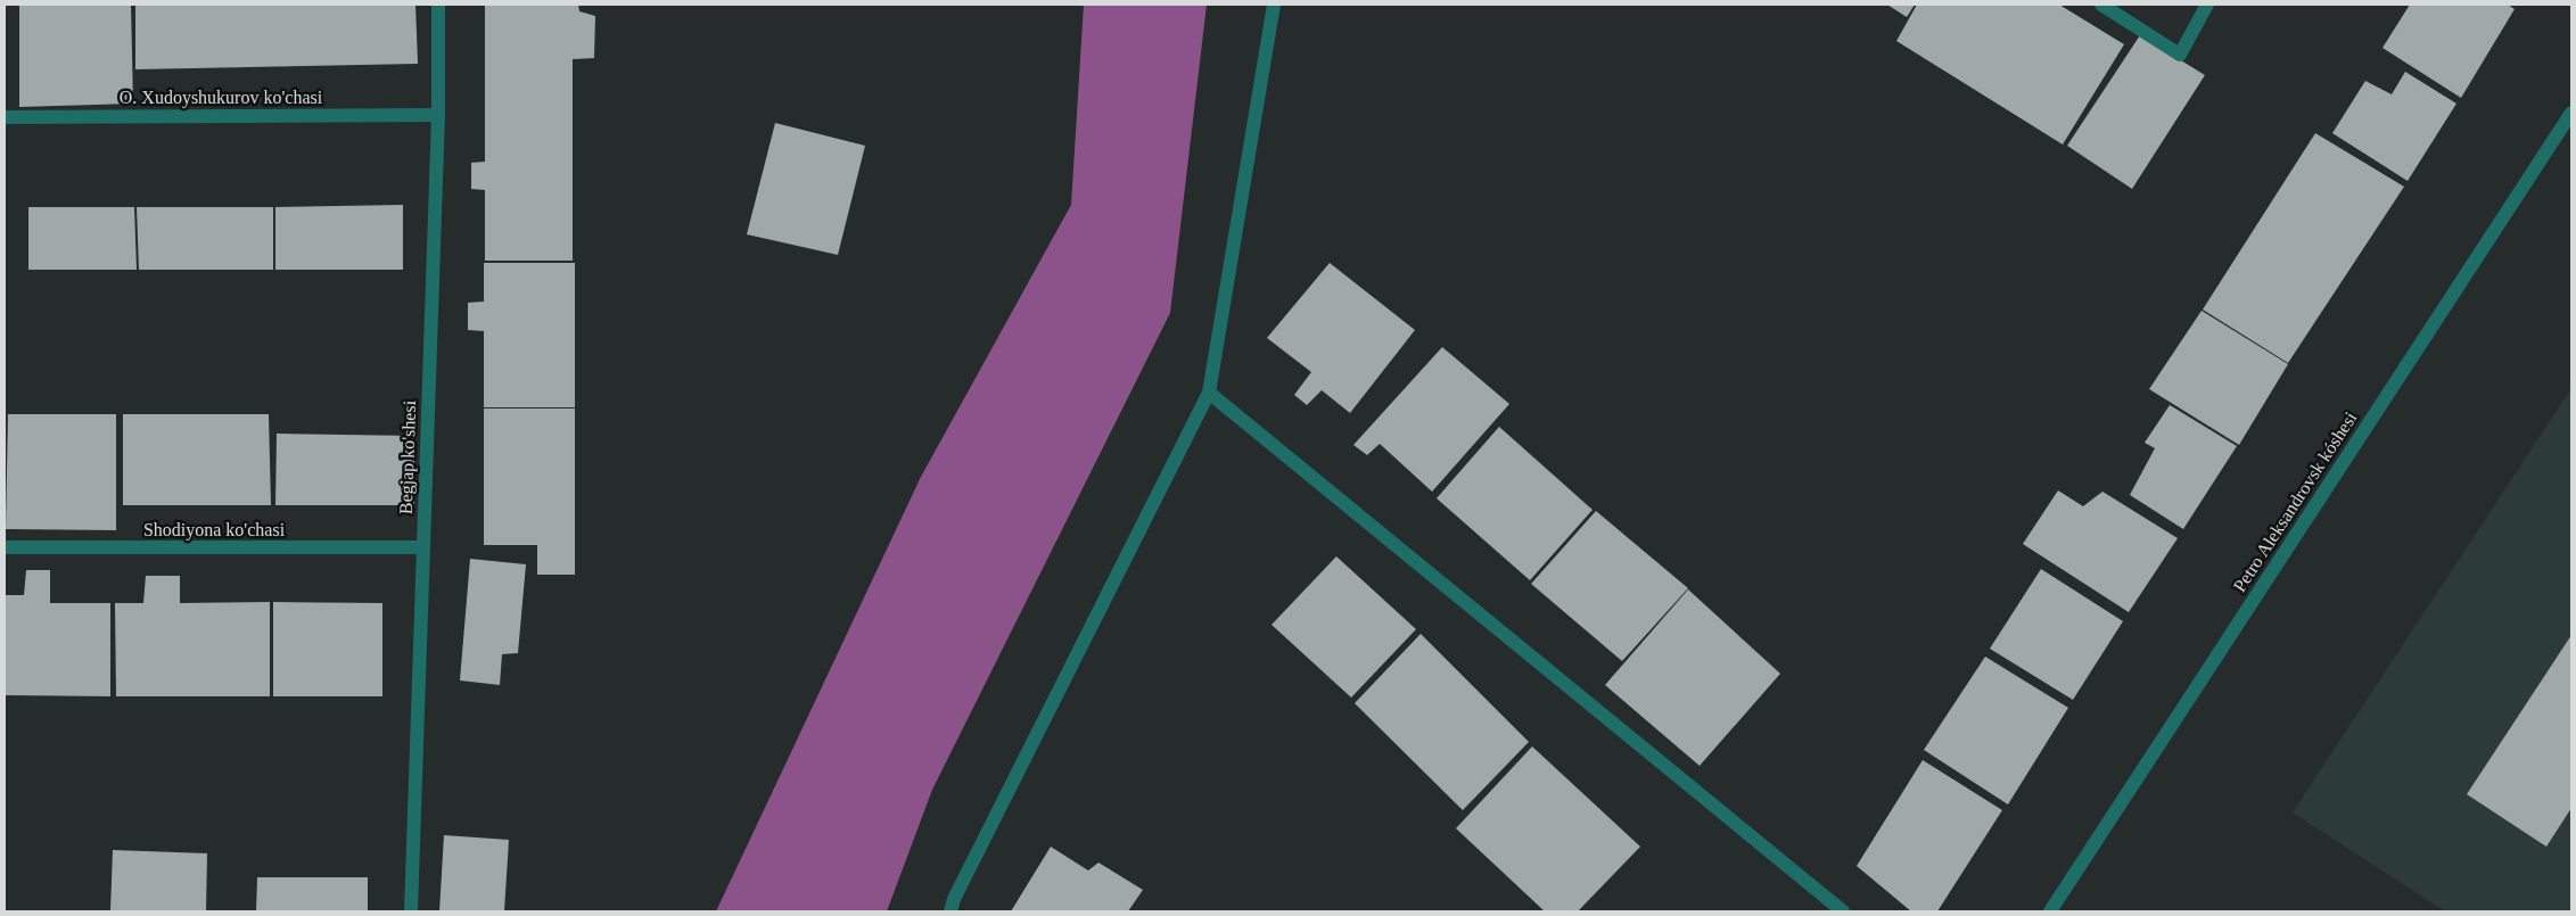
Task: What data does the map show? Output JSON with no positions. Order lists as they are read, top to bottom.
{
  "streets": {
    "street": [
      "O. Xudoyshukurov ko'chasi",
      "Begjap ko'shesi",
      "Petro Aleksandrovsk kóshesi",
      "Shodiyona ko'chasi"
    ]
  },
  "crossings": [
    ["O. Xudoyshukurov ko'chasi", "Begjap ko'shesi"],
    ["Begjap ko'shesi", "Shodiyona ko'chasi"]
  ]
}
